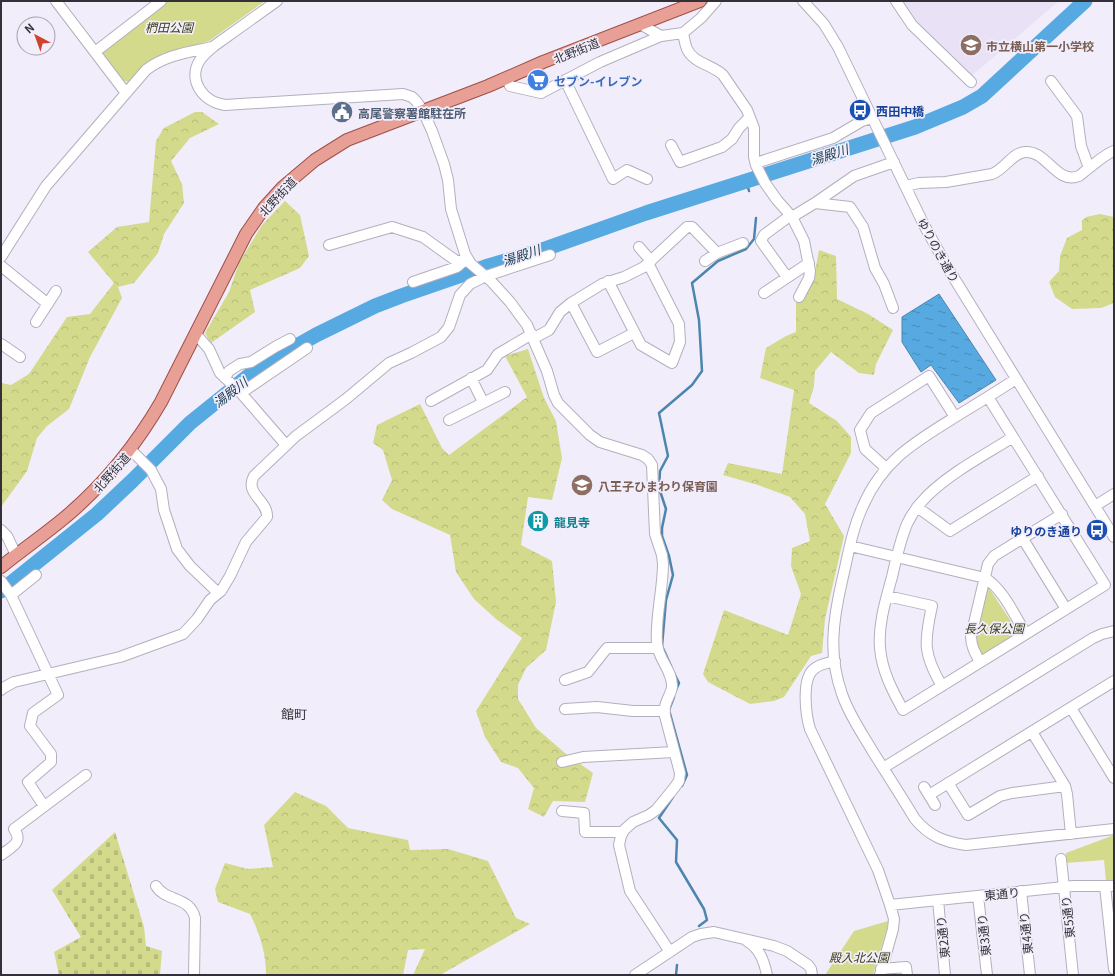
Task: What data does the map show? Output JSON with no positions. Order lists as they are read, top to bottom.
{
  "streets": {
    "main road": ["北野街道"],
    "street": [
      "ゆりのき通り",
      "東通り",
      "東5通り",
      "東4通り",
      "東3通り",
      "東2通り"
    ]
  },
  "crossings": [
    ["東通り", "東5通り"],
    ["東通り", "東4通り"],
    ["東通り", "東3通り"],
    ["東通り", "東2通り"]
  ],
  "districts": ["館町"],
  "water": ["湯殿川"],
  "parks": ["椚田公園", "長久保公園", "殿入北公園"],
  "places": {
    "school or university": ["市立横山第一小学校", "八王子ひまわり保育園"],
    "supermarket": ["セブン-イレブン"],
    "bus stop": ["西田中橋", "ゆりのき通り"],
    "public building": ["高尾警察署館駐在所"],
    "building": ["龍見寺"]
  },
  "north": "top left"
}
